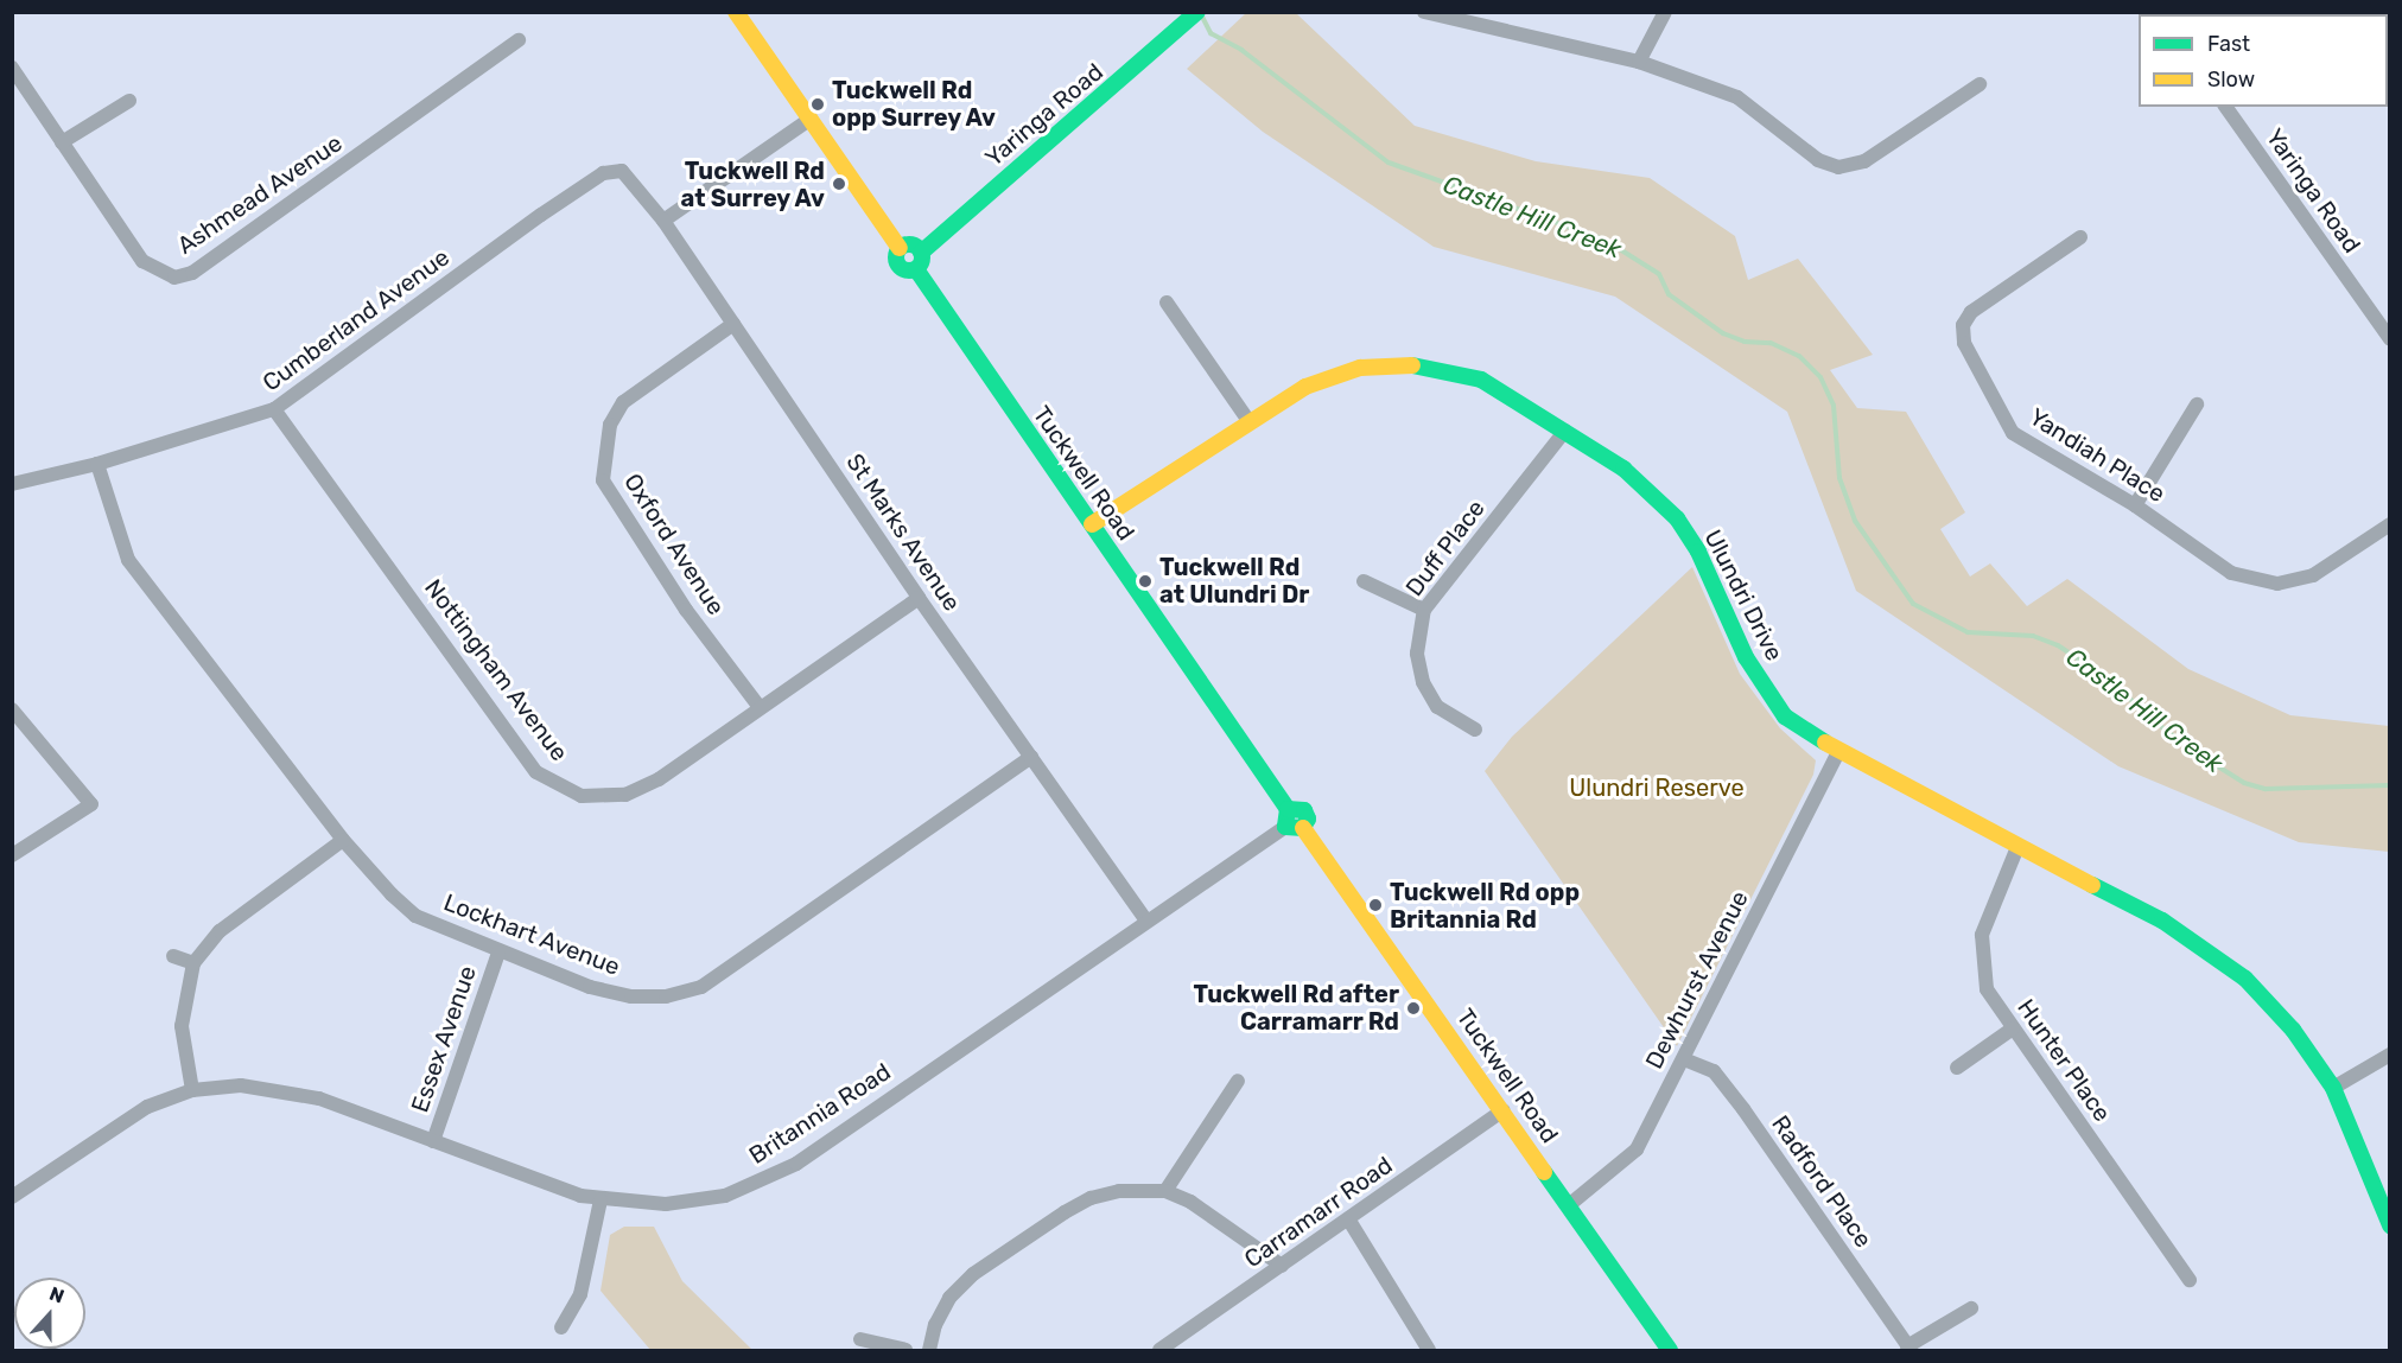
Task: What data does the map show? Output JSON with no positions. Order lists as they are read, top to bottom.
{
  "streets": {
    "street": [
      "Yaringa Road",
      "Ashmead Avenue",
      "Cumberland Avenue",
      "Yandiah Place",
      "Tuckwell Road",
      "St Marks Avenue",
      "Oxford Avenue",
      "Duff Place",
      "Ulundri Drive",
      "Nottingham Avenue",
      "Lockhart Avenue",
      "Dewhurst Avenue",
      "Essex Avenue",
      "Hunter Place",
      "Britannia Road",
      "Radford Place",
      "Carramarr Road"
    ]
  },
  "crossings": [
    ["Yaringa Road", "Tuckwell Road"],
    ["Cumberland Avenue", "St Marks Avenue"],
    ["Cumberland Avenue", "Nottingham Avenue"],
    ["Cumberland Avenue", "Lockhart Avenue"],
    ["Tuckwell Road", "Ulundri Drive"],
    ["Tuckwell Road", "Dewhurst Avenue"],
    ["Tuckwell Road", "Carramarr Road"],
    ["St Marks Avenue", "Oxford Avenue"],
    ["St Marks Avenue", "Nottingham Avenue"],
    ["St Marks Avenue", "Lockhart Avenue"],
    ["St Marks Avenue", "Britannia Road"],
    ["Oxford Avenue", "Nottingham Avenue"],
    ["Duff Place", "Ulundri Drive"],
    ["Ulundri Drive", "Dewhurst Avenue"],
    ["Ulundri Drive", "Hunter Place"],
    ["Lockhart Avenue", "Essex Avenue"],
    ["Dewhurst Avenue", "Radford Place"],
    ["Essex Avenue", "Britannia Road"]
  ],
  "water": ["Castle Hill Creek"],
  "parks": ["Ulundri Reserve"],
  "places": [
    "Tuckwell Rd opp Surrey Av",
    "Tuckwell Rd at Surrey Av",
    "Tuckwell Rd at Ulundri Dr",
    "Tuckwell Rd opp Britannia Rd",
    "Tuckwell Rd after Carramarr Rd"
  ],
  "legend": ["Fast", "Slow"],
  "north": "top"
}
